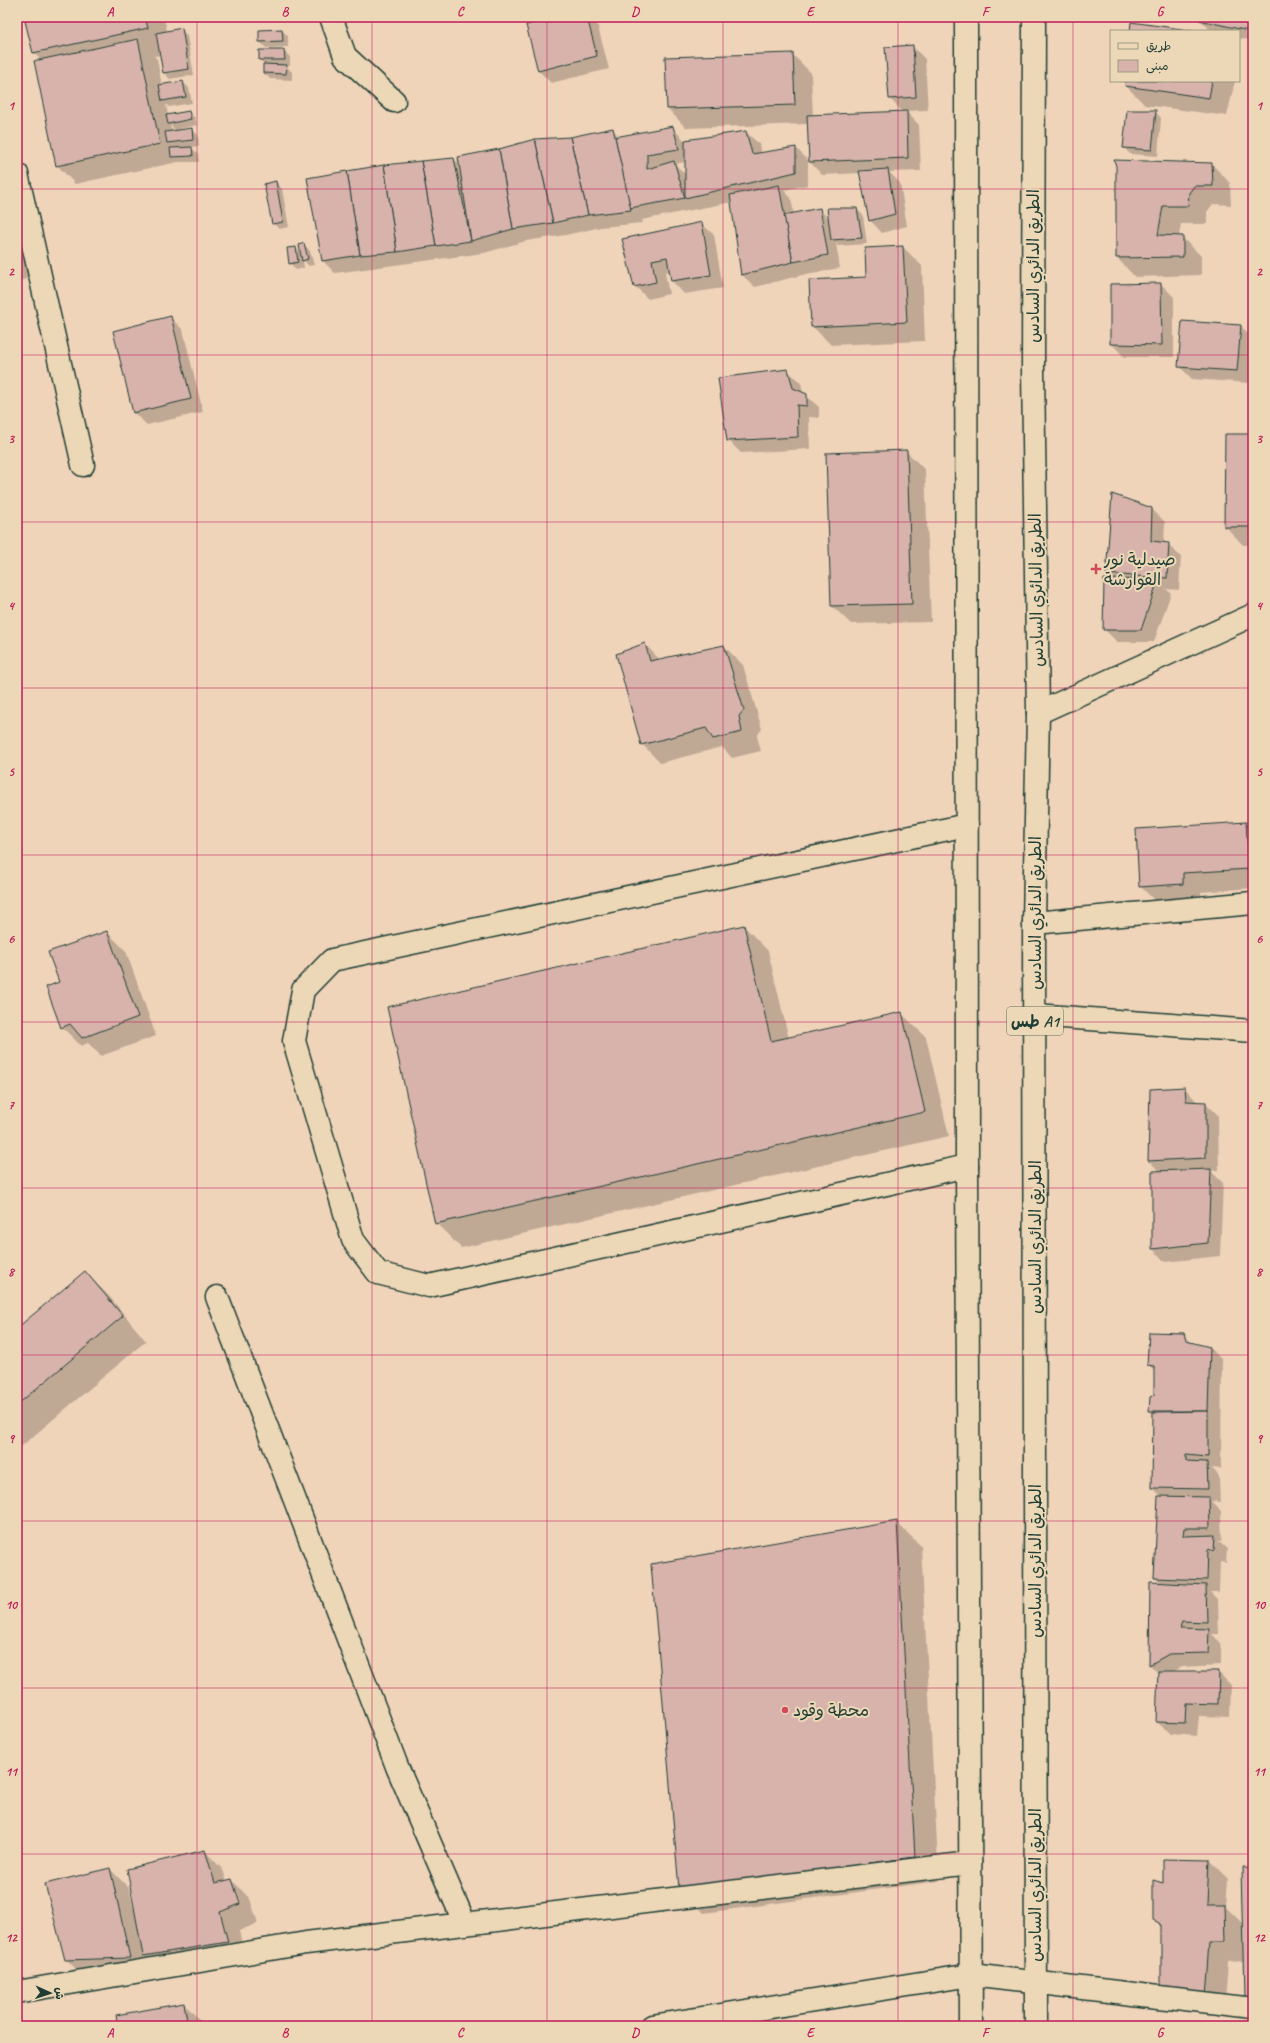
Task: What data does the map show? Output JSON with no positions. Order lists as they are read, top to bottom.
{
  "streets": {
    "main road": ["الطريق الدائري السادس", "طس A1"]
  },
  "places": {
    "health": ["صيدلية نور القوارشة"],
    "other": ["محطة وقود"]
  },
  "legend": ["طريق", "مبنى"],
  "north": "right",
  "grid": {
    "columns": [
      "A",
      "B",
      "C",
      "D",
      "E",
      "F",
      "G"
    ],
    "rows": [
      "1",
      "2",
      "3",
      "4",
      "5",
      "6",
      "7",
      "8",
      "9",
      "10",
      "11",
      "12"
    ]
  }
}
